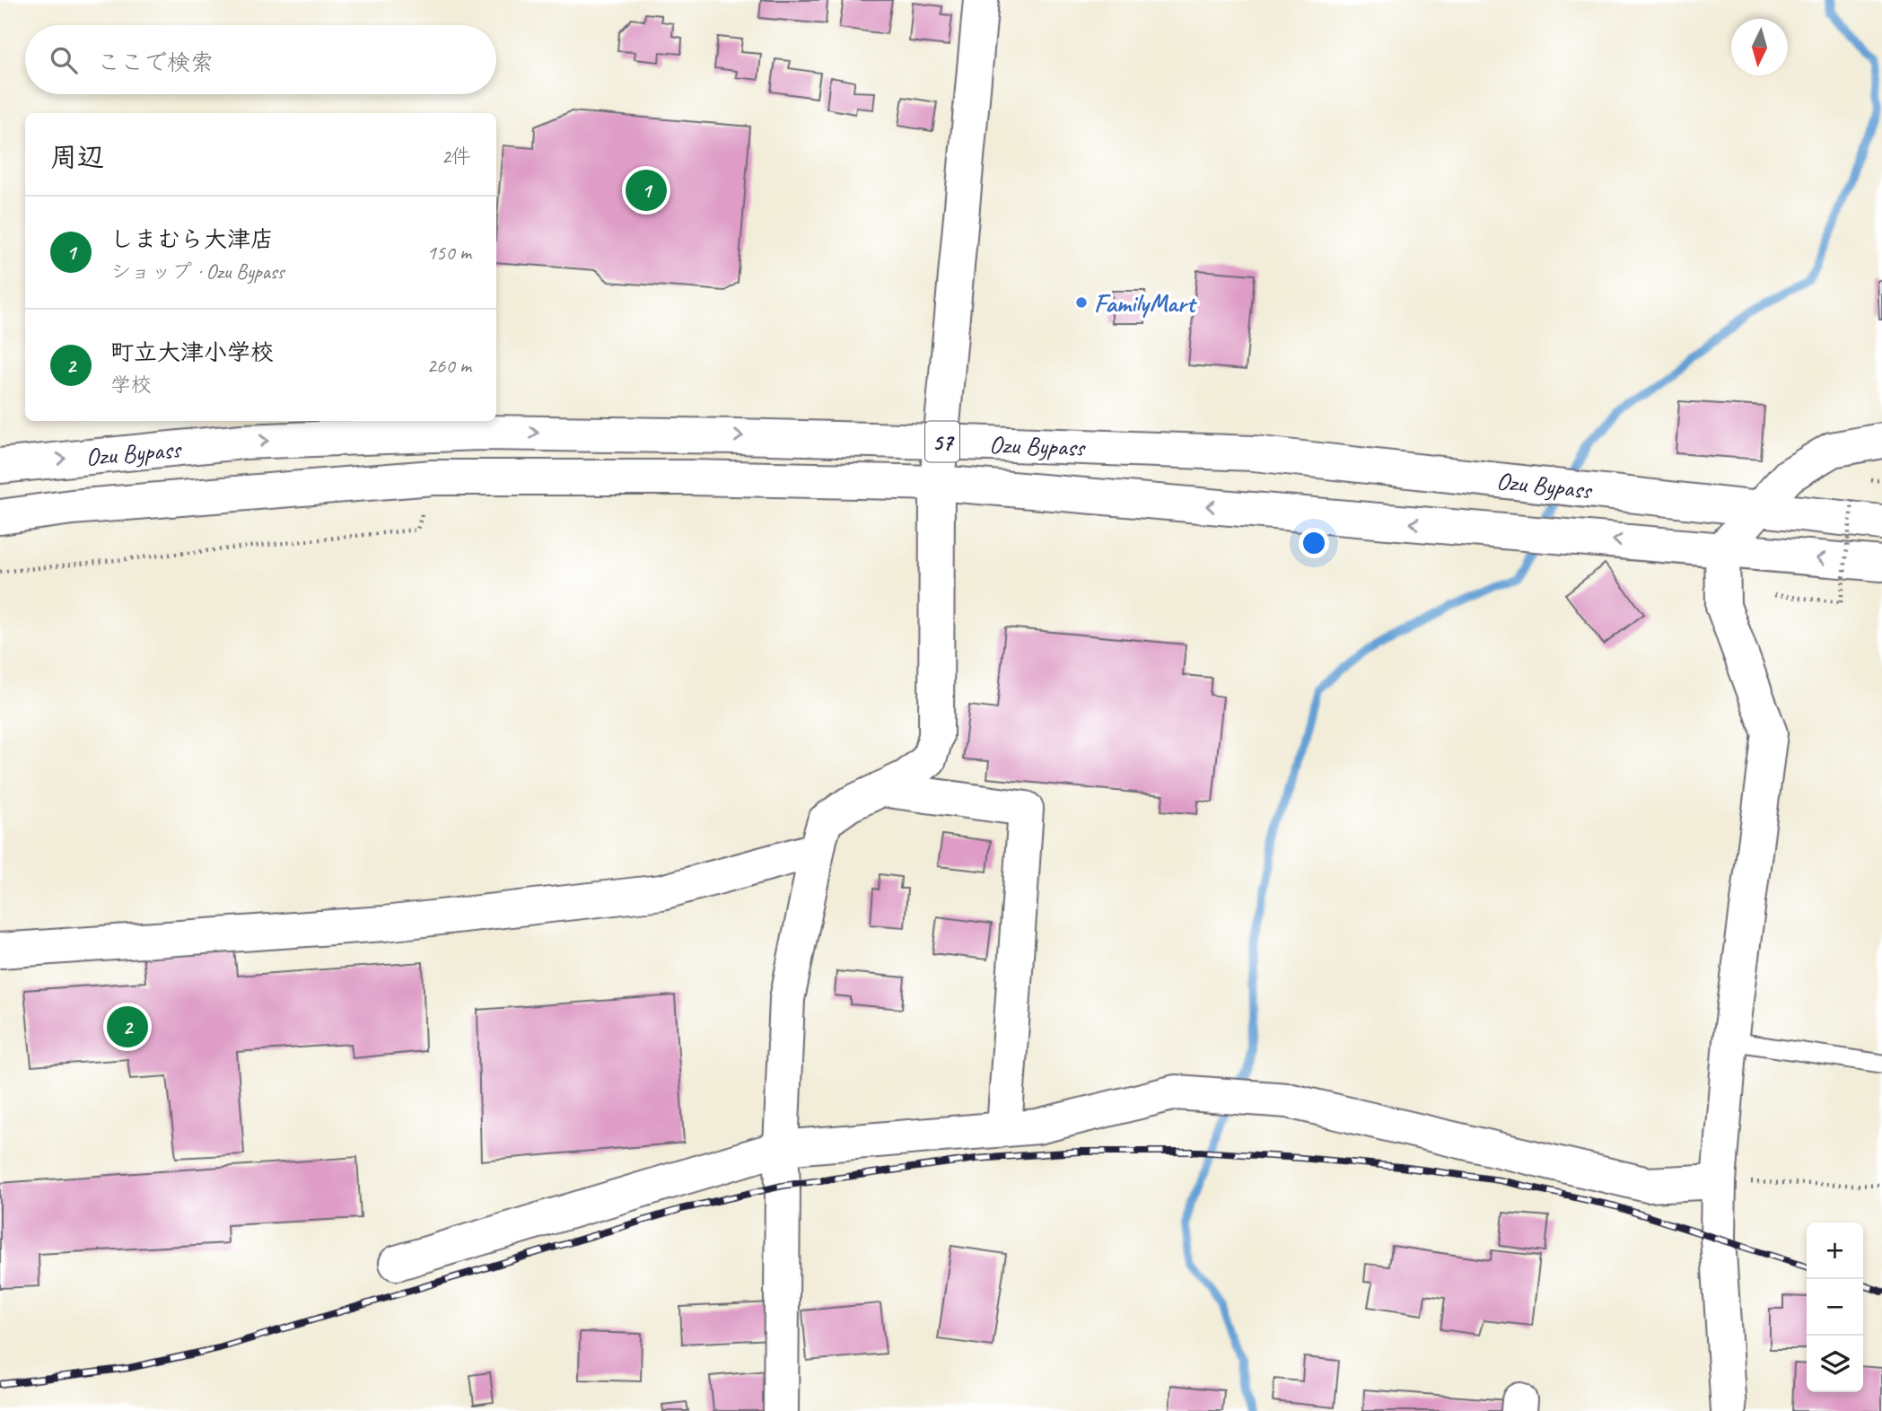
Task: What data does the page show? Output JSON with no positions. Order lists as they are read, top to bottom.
{
  "streets": {
    "main road": ["57", "Ozu Bypass"]
  },
  "places": ["FamilyMart"],
  "north": "bottom",
  "page": {
    "search": "ここで検索",
    "heading": ["周辺", "2件"],
    "pins": ["1", "2"],
    "list": [
      {
        "mark": "1",
        "name": "しまむら大津店",
        "note": "ショップ · Ozu Bypass",
        "value": "150 m"
      },
      {
        "mark": "2",
        "name": "町立大津小学校",
        "note": "学校",
        "value": "260 m"
      }
    ],
    "map_buttons": ["+", "−"]
  }
}
